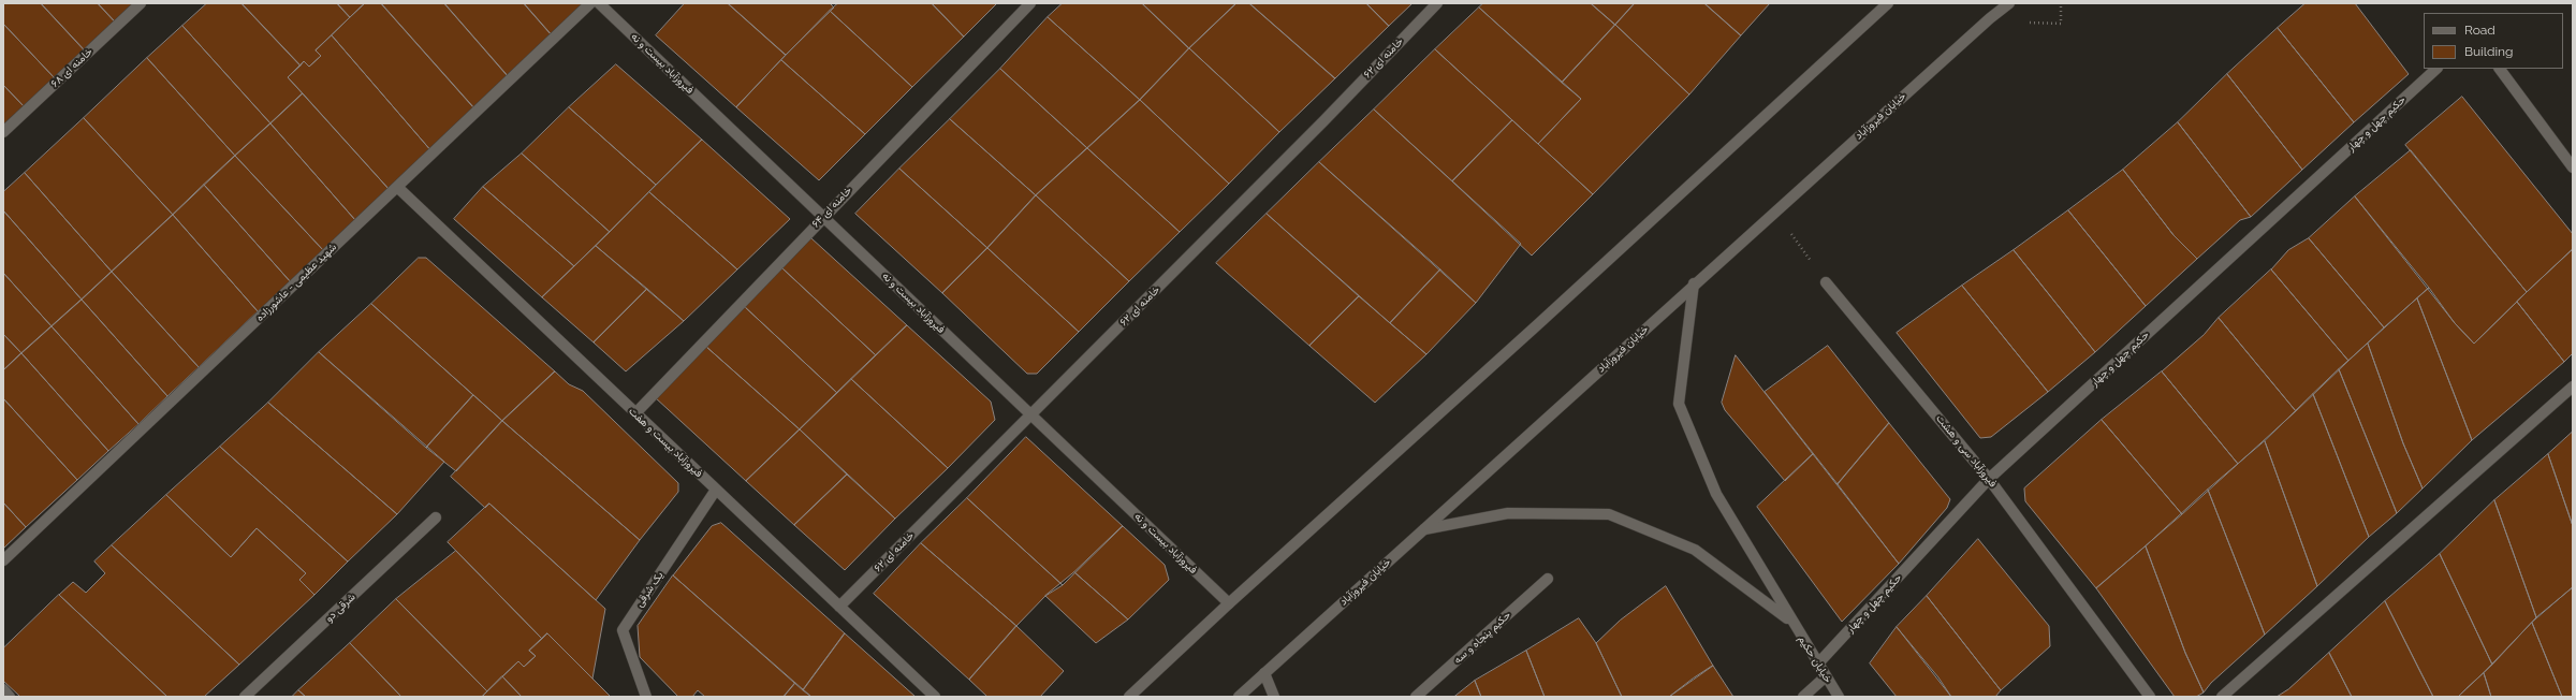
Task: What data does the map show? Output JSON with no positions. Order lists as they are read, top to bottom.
{
  "streets": {
    "street": [
      "خامنه ای ۶۲",
      "فیروزآباد بیست و نه",
      "خامنه ای ۶۸",
      "خیابان فیروزآباد",
      "حکیم چهل و چهار",
      "خامنه ای ۶۴",
      "شهید عظیمی - عاشورزاده",
      "فیروزآباد بیست و هفت",
      "فیروزآباد سی و هشت",
      "یک شرقی",
      "شرقی دو",
      "حکیم پنجاه و سه",
      "خیابان حکیم"
    ]
  },
  "crossings": [
    ["خامنه ای ۶۲", "فیروزآباد بیست و نه"],
    ["خامنه ای ۶۲", "فیروزآباد بیست و هفت"],
    ["فیروزآباد بیست و نه", "خامنه ای ۶۴"],
    ["خیابان فیروزآباد", "خیابان حکیم"],
    ["حکیم چهل و چهار", "فیروزآباد سی و هشت"],
    ["حکیم چهل و چهار", "خیابان حکیم"],
    ["خامنه ای ۶۴", "فیروزآباد بیست و هفت"],
    ["شهید عظیمی - عاشورزاده", "فیروزآباد بیست و هفت"],
    ["فیروزآباد بیست و هفت", "یک شرقی"]
  ],
  "legend": ["Road", "Building"]
}
